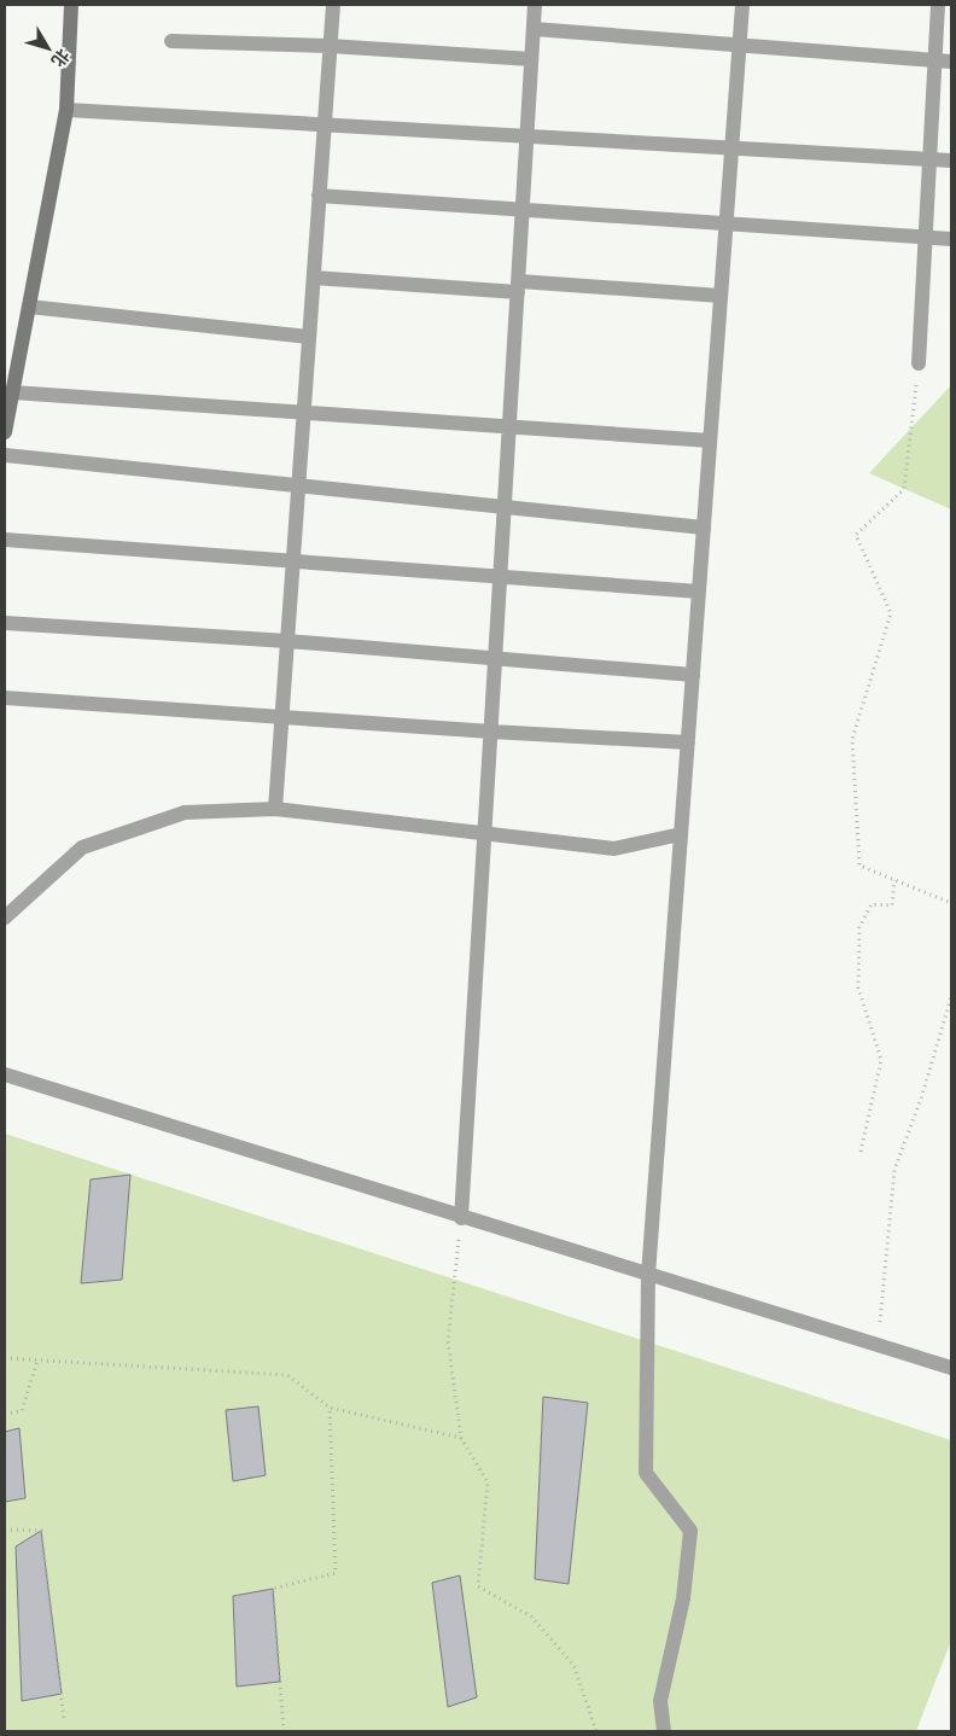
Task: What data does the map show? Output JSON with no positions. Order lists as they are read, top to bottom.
{
  "north": "bottom right"
}
